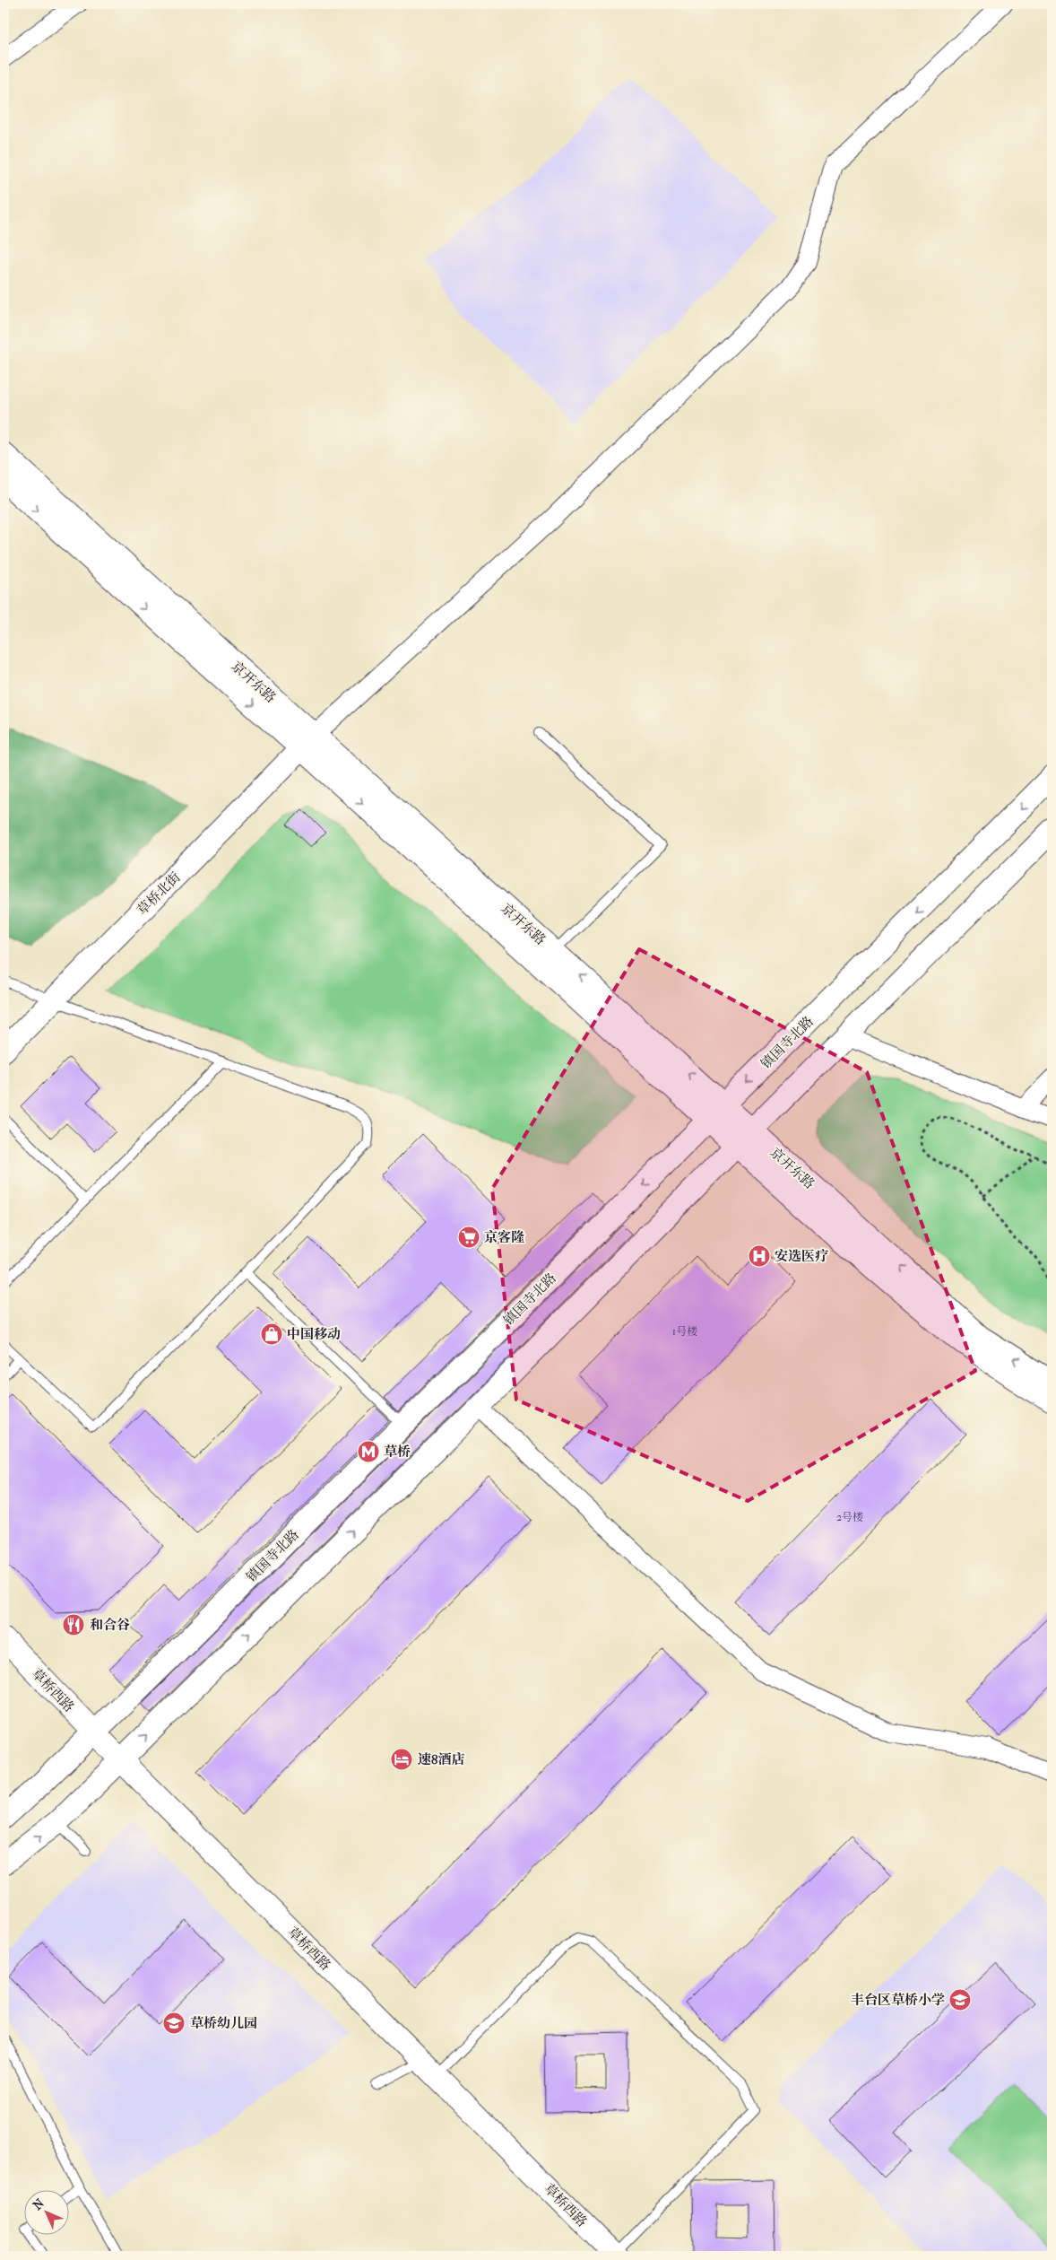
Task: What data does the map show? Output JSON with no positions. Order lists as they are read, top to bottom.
{
  "streets": {
    "street": [
      "京开东路",
      "草桥北街",
      "镇国寺北路",
      "草桥西路"
    ]
  },
  "crossings": [
    ["京开东路", "草桥北街"],
    ["京开东路", "镇国寺北路"],
    ["镇国寺北路", "草桥西路"]
  ],
  "places": {
    "supermarket": ["京客隆"],
    "hospital": ["安选医疗"],
    "shop": ["中国移动"],
    "metro station": ["草桥"],
    "restaurant": ["和合谷"],
    "hotel": ["速8酒店"],
    "school or university": ["丰台区草桥小学", "草桥幼儿园"]
  },
  "house_numbers": ["1号楼", "2号楼"],
  "north": "top left"
}
